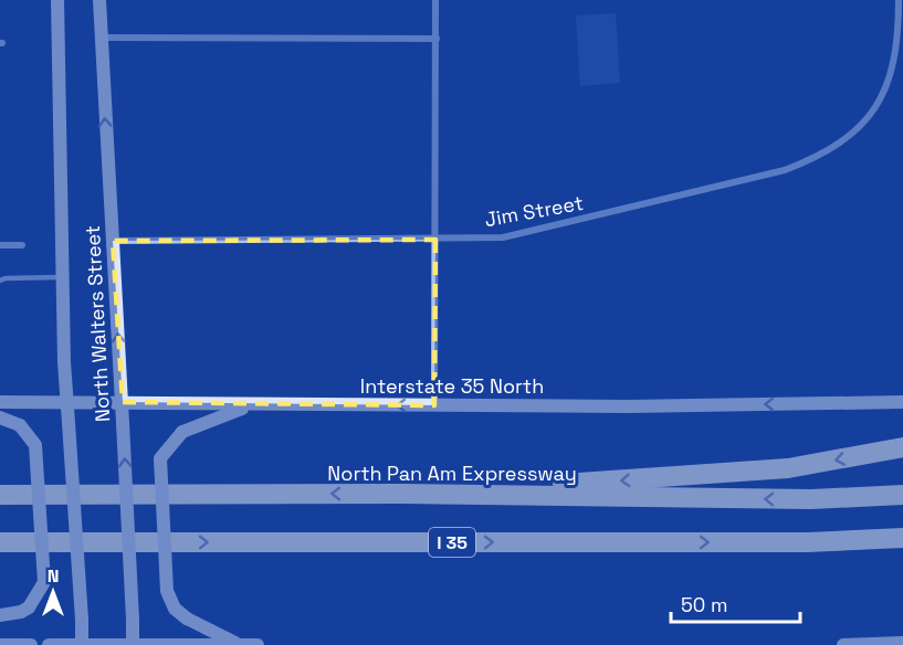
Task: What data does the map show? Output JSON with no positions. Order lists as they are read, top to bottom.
{
  "streets": {
    "highway": ["North Pan Am Expressway", "I 35"],
    "main road": ["North Walters Street", "Interstate 35 North"],
    "street": ["Jim Street"]
  },
  "crossings": [
    ["Jim Street", "North Walters Street"],
    ["North Walters Street", "Interstate 35 North"]
  ],
  "one_way": ["Interstate 35 North"],
  "scale_bar": "50 m",
  "north": "top"
}
